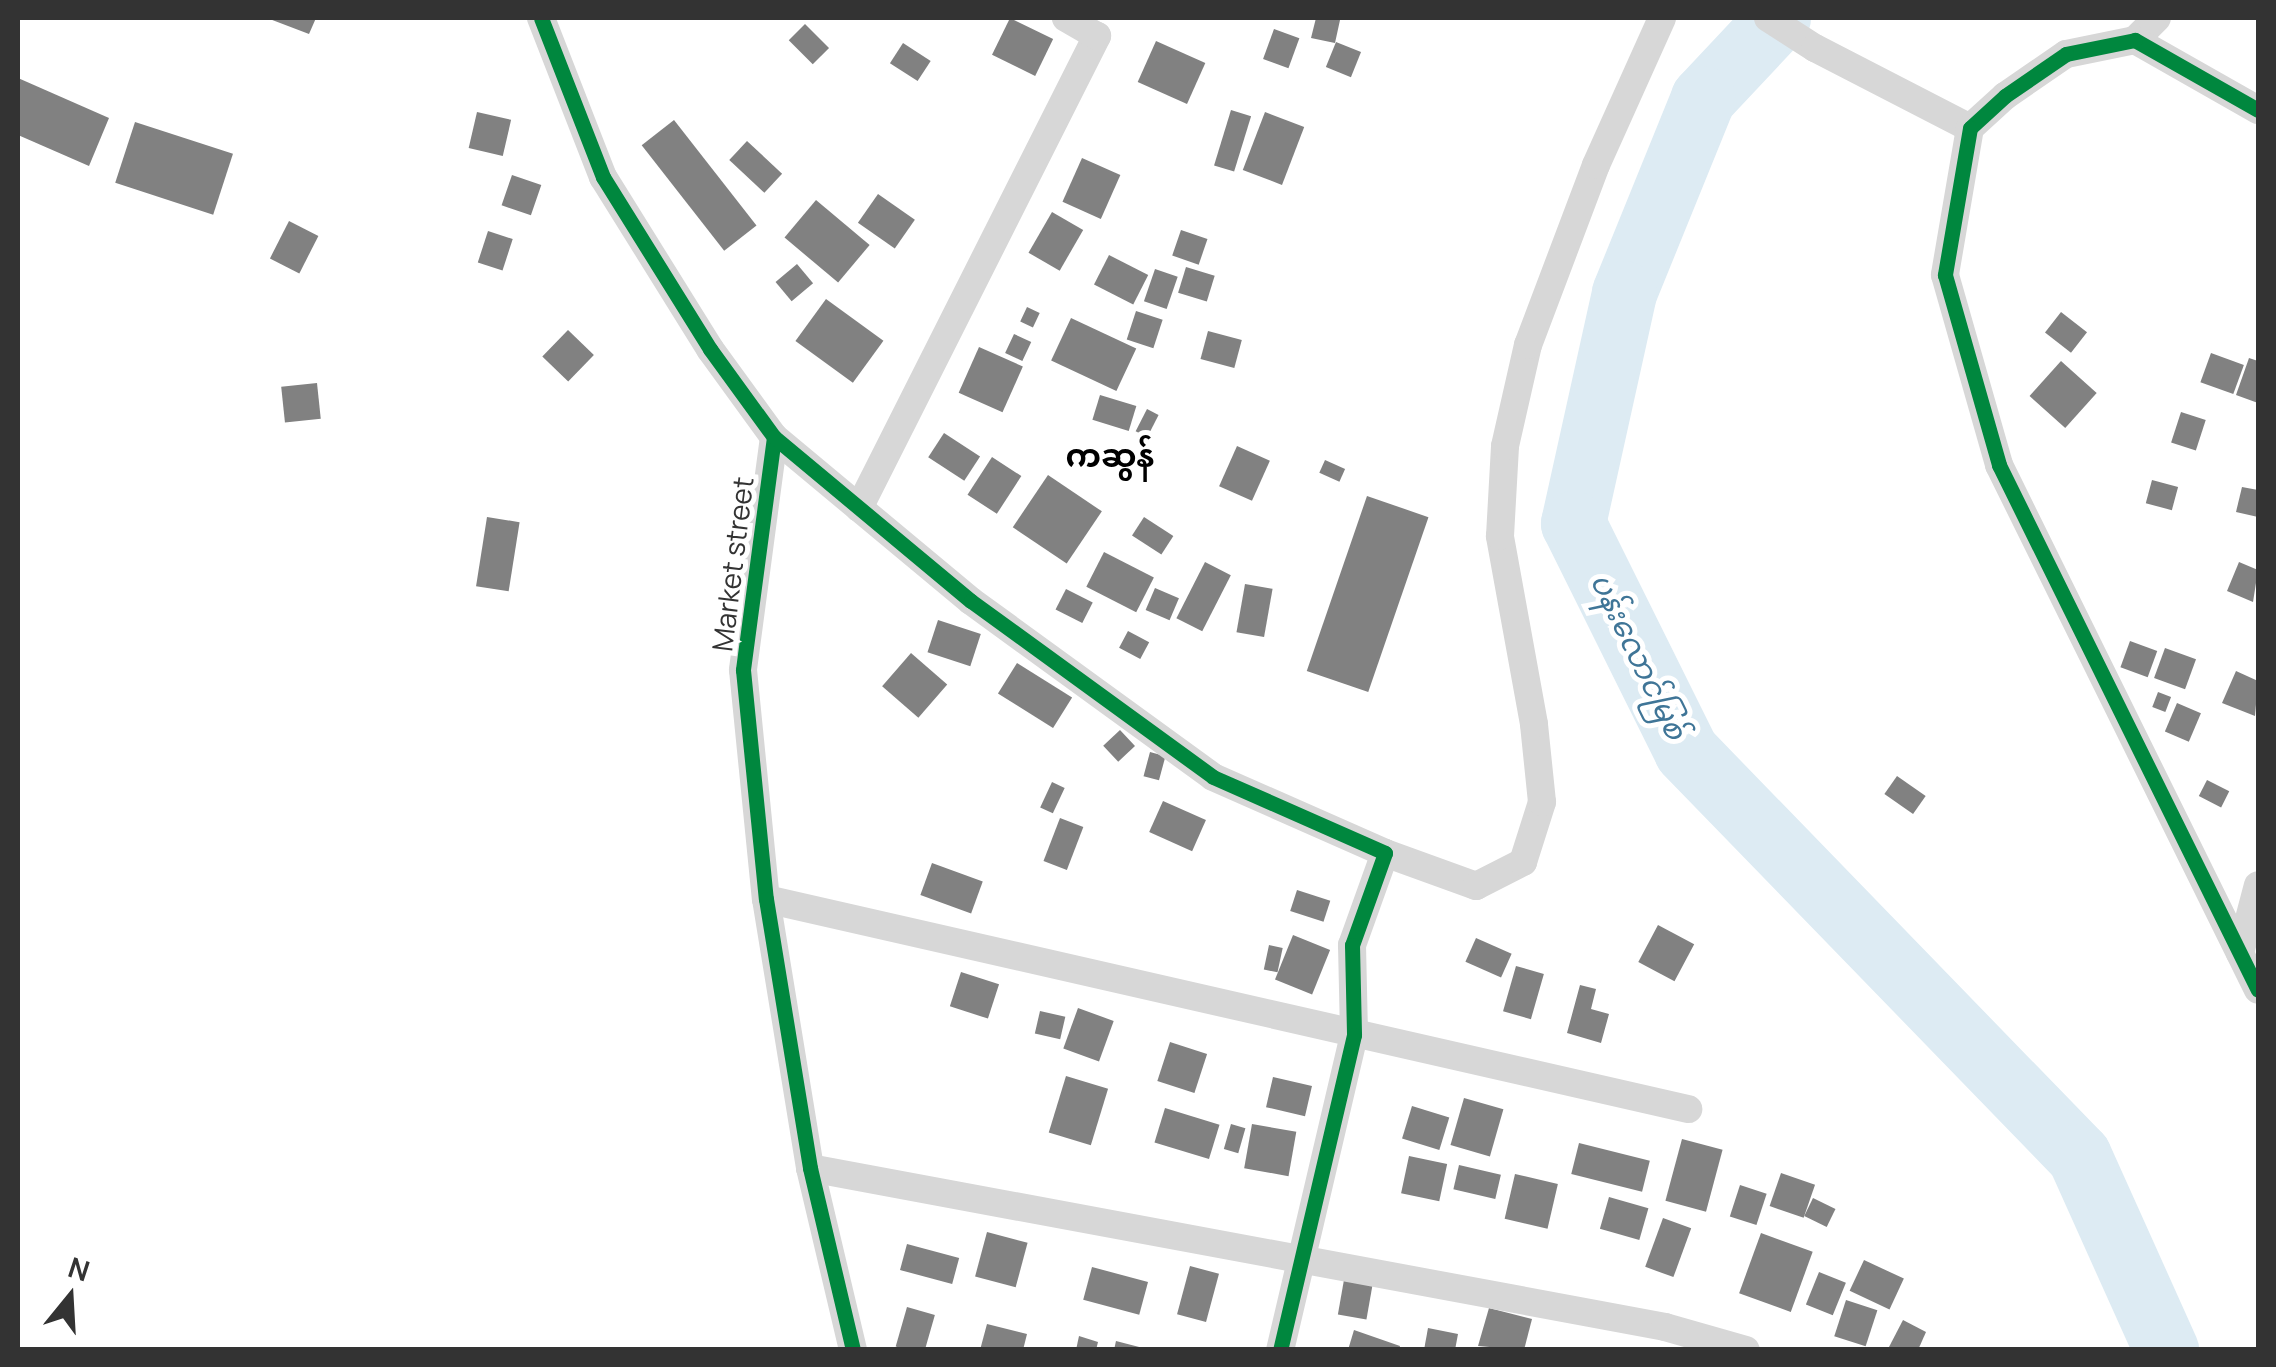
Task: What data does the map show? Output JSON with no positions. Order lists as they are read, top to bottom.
{
  "streets": {
    "street": ["Market street"]
  },
  "districts": ["ကဆွန်"],
  "water": ["ပန်းလောင်မြစ်"],
  "north": "top"
}
